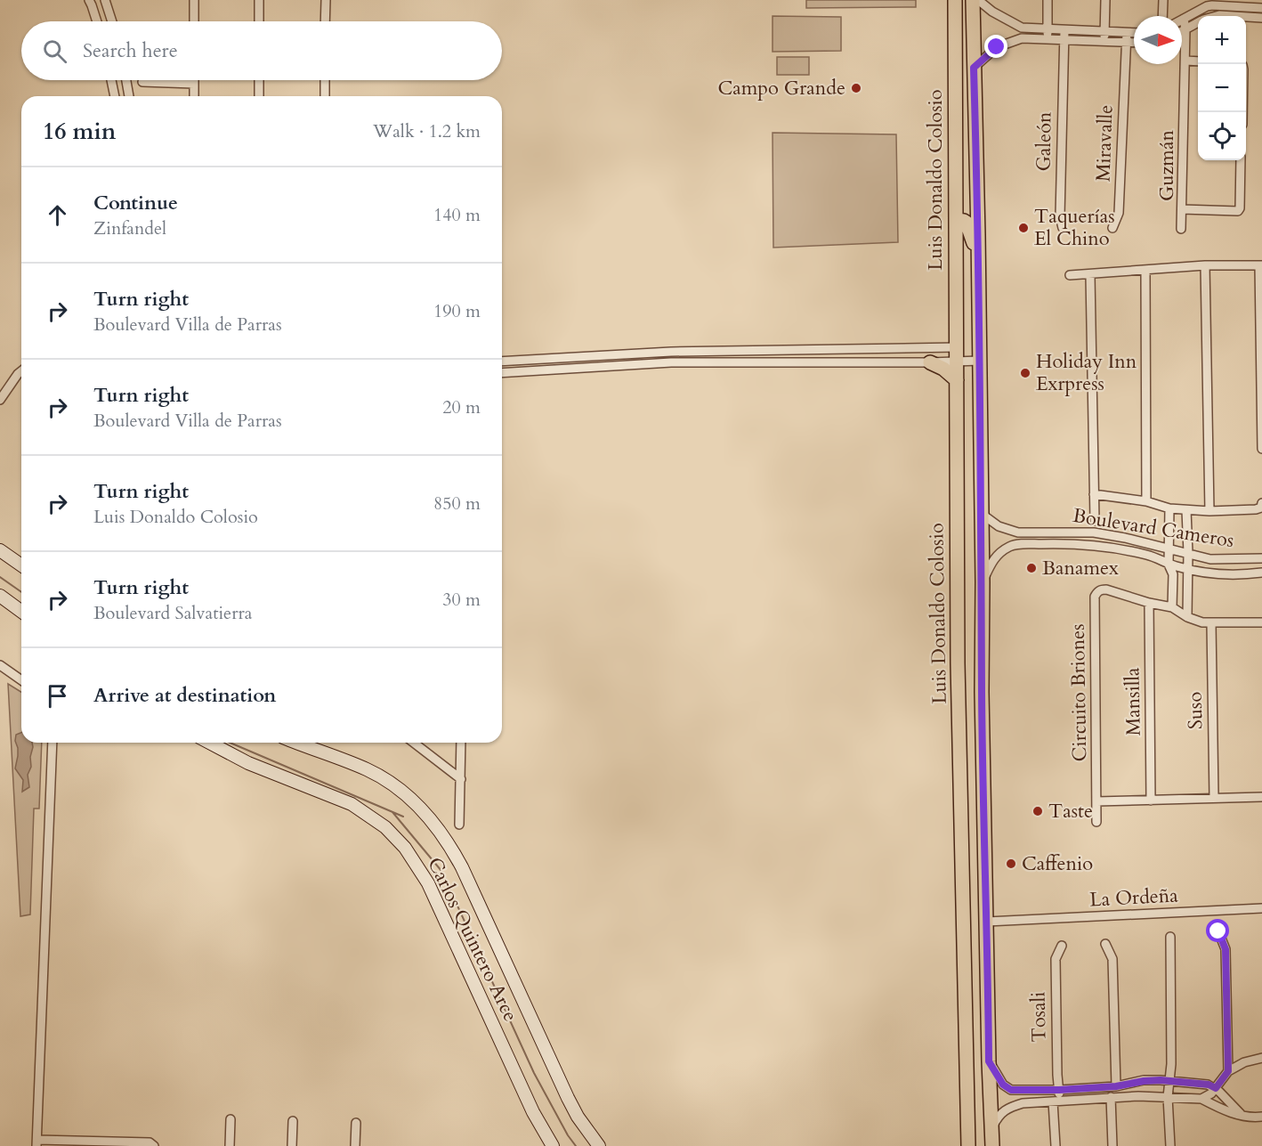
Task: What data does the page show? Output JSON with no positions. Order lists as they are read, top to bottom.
{
  "streets": {
    "main road": ["Luis Donaldo Colosio", "Carlos Quintero Arce"],
    "street": [
      "Galeón",
      "Miravalle",
      "Guzmán",
      "Boulevard Cameros",
      "Circuito Briones",
      "Mansilla",
      "Suso",
      "La Ordeña",
      "Tosali"
    ]
  },
  "crossings": [
    ["Luis Donaldo Colosio", "Boulevard Cameros"],
    ["Luis Donaldo Colosio", "La Ordeña"],
    ["Circuito Briones", "Mansilla"],
    ["Circuito Briones", "Suso"]
  ],
  "places": [
    "Campo Grande",
    "Taquerías El Chino",
    "Holiday Inn Exrpress",
    "Banamex",
    "Taste",
    "Caffenio"
  ],
  "north": "right",
  "page": {
    "map_buttons": ["+", "−"],
    "search": "Search here",
    "heading": ["16 min", "Walk · 1.2 km"],
    "list": [
      ["Continue", "Zinfandel", "140 m"],
      ["Turn right", "Boulevard Villa de Parras", "190 m"],
      ["Turn right", "Boulevard Villa de Parras", "20 m"],
      ["Turn right", "Luis Donaldo Colosio", "850 m"],
      ["Turn right", "Boulevard Salvatierra", "30 m"],
      "Arrive at destination"
    ]
  }
}
